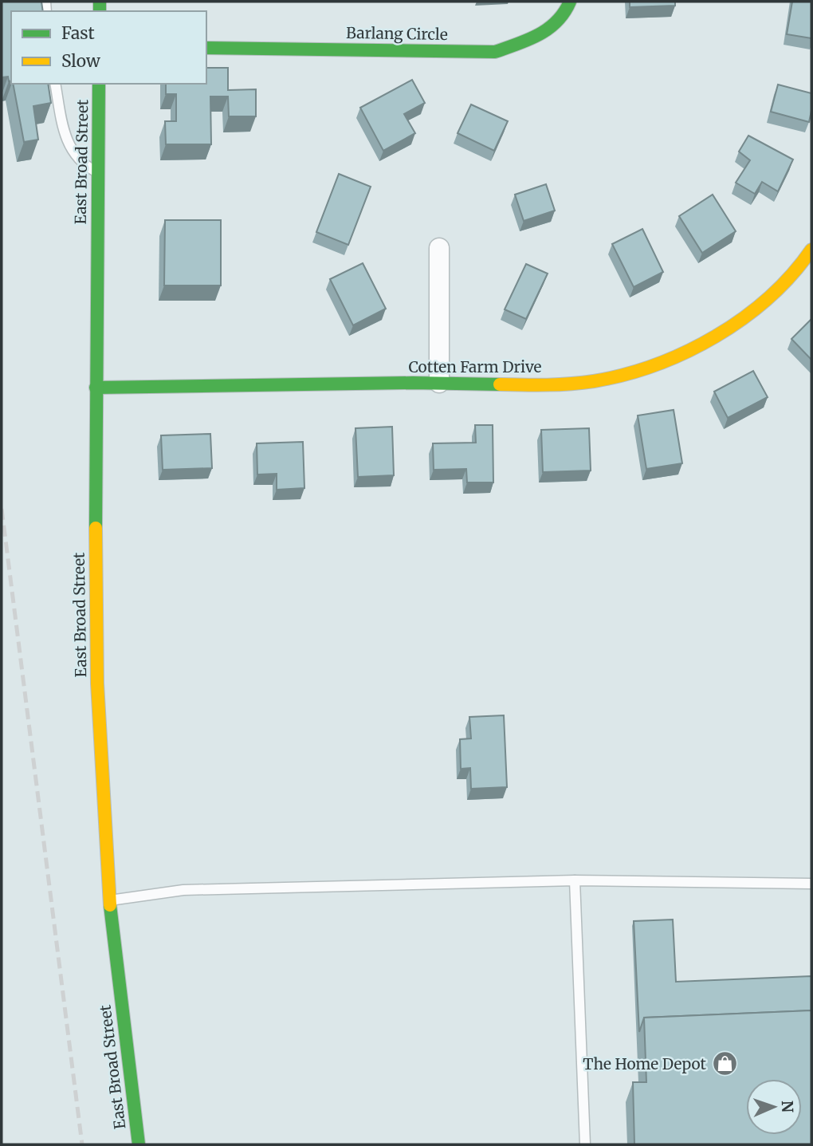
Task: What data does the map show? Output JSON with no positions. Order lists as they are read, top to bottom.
{
  "streets": {
    "street": ["Barlang Circle", "East Broad Street", "Cotten Farm Drive"]
  },
  "crossings": [
    ["East Broad Street", "Cotten Farm Drive"]
  ],
  "places": {
    "shop": ["The Home Depot"]
  },
  "legend": ["Fast", "Slow"],
  "north": "right"
}
